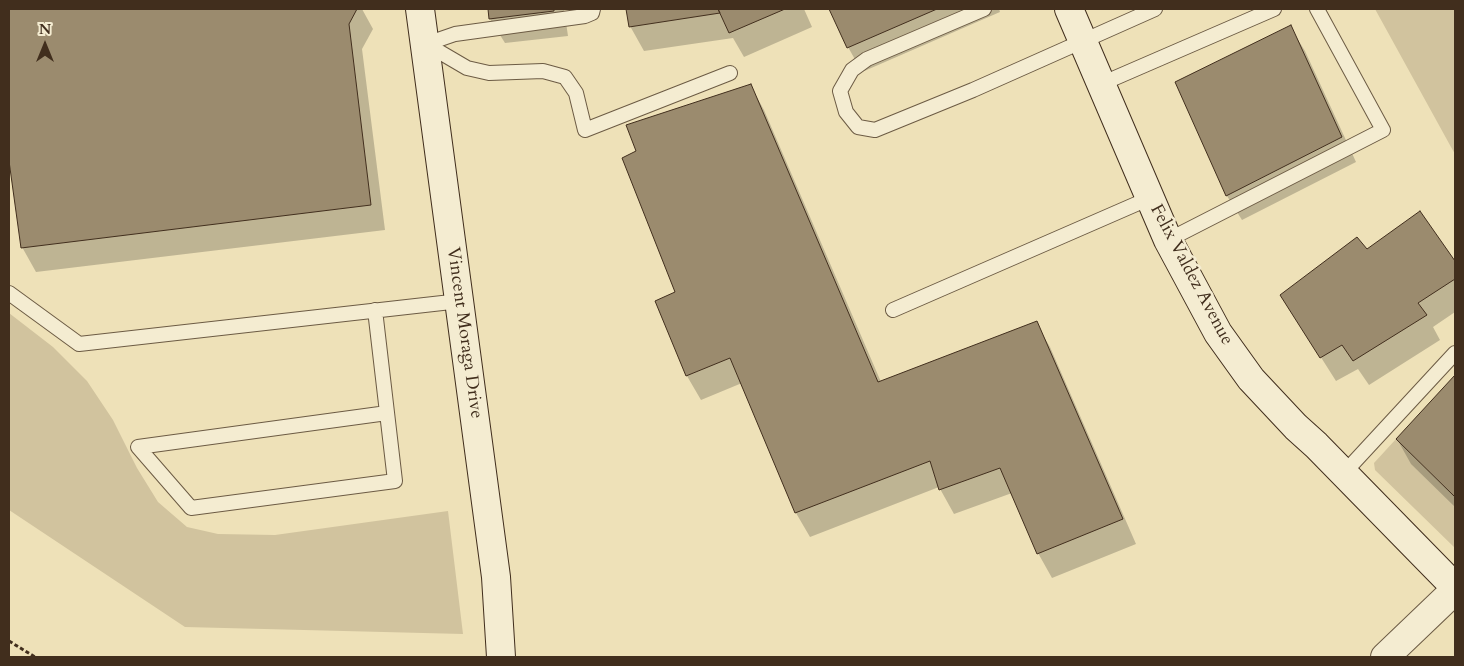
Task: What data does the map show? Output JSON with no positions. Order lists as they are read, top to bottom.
{
  "streets": {
    "street": ["Felix Valdez Avenue", "Vincent Moraga Drive"]
  },
  "north": "top"
}
